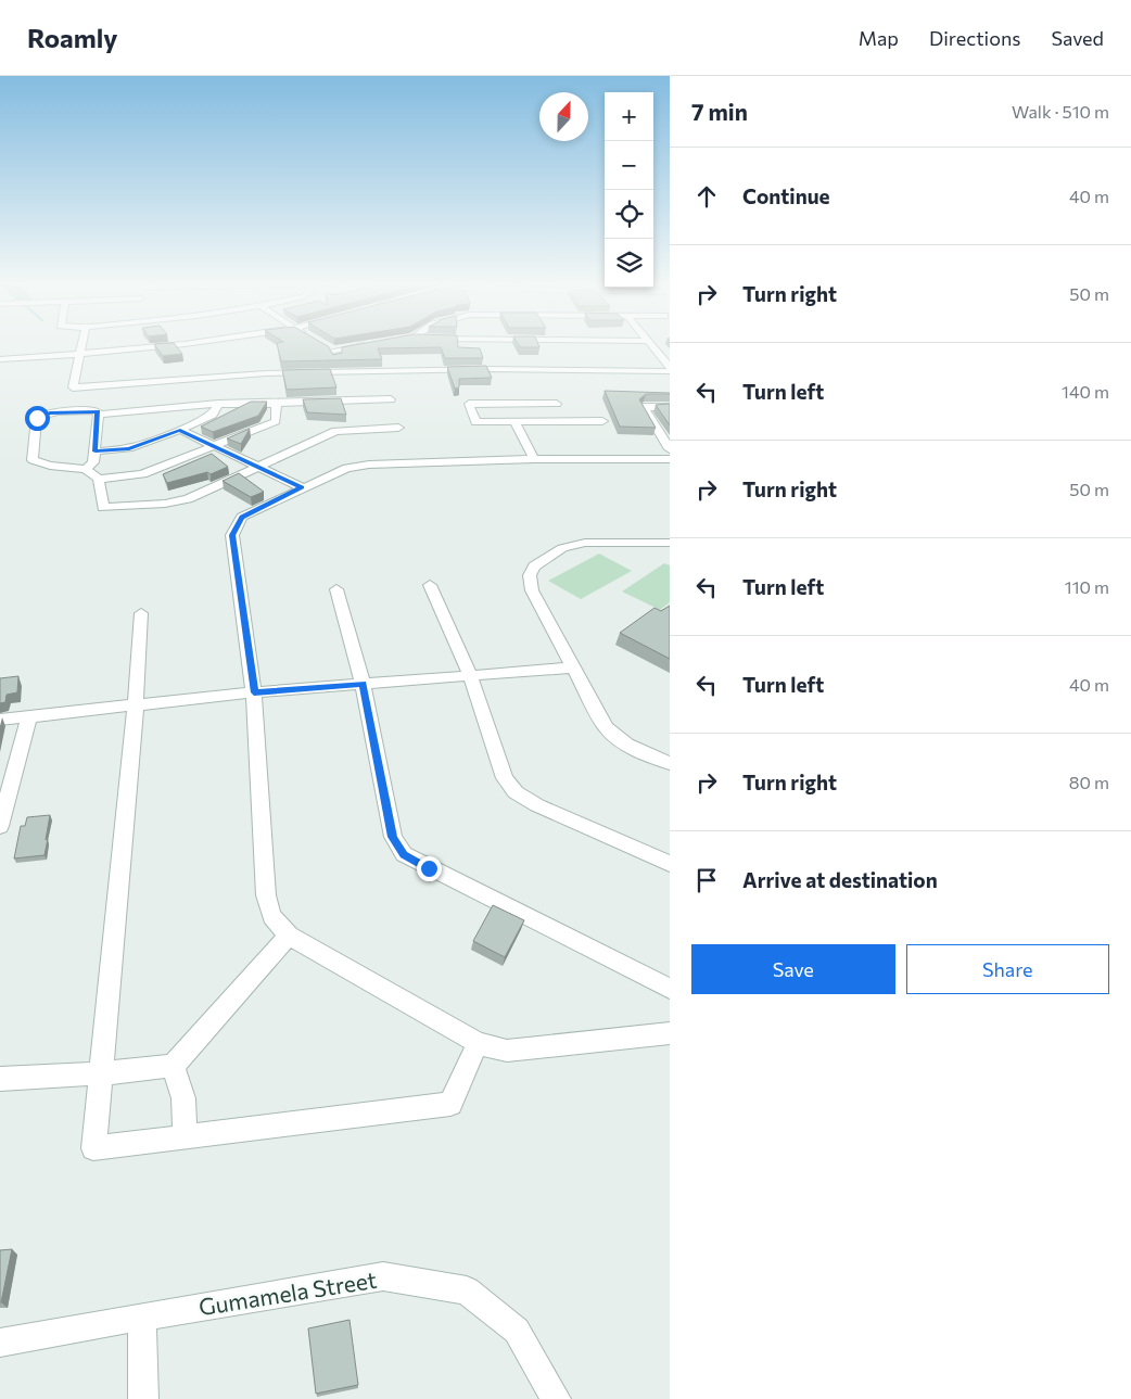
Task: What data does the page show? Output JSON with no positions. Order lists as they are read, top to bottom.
{
  "streets": {
    "street": ["Gumamela Street"]
  },
  "north": "top",
  "page": {
    "header": "Roamly",
    "nav": ["Map", "Directions", "Saved"],
    "heading": ["7 min", "Walk · 510 m"],
    "map_buttons": ["+", "−"],
    "list": [
      ["Continue", "40 m"],
      ["Turn right", "50 m"],
      ["Turn left", "140 m"],
      ["Turn right", "50 m"],
      ["Turn left", "110 m"],
      ["Turn left", "40 m"],
      ["Turn right", "80 m"],
      "Arrive at destination"
    ],
    "buttons": ["Save", "Share"]
  }
}
